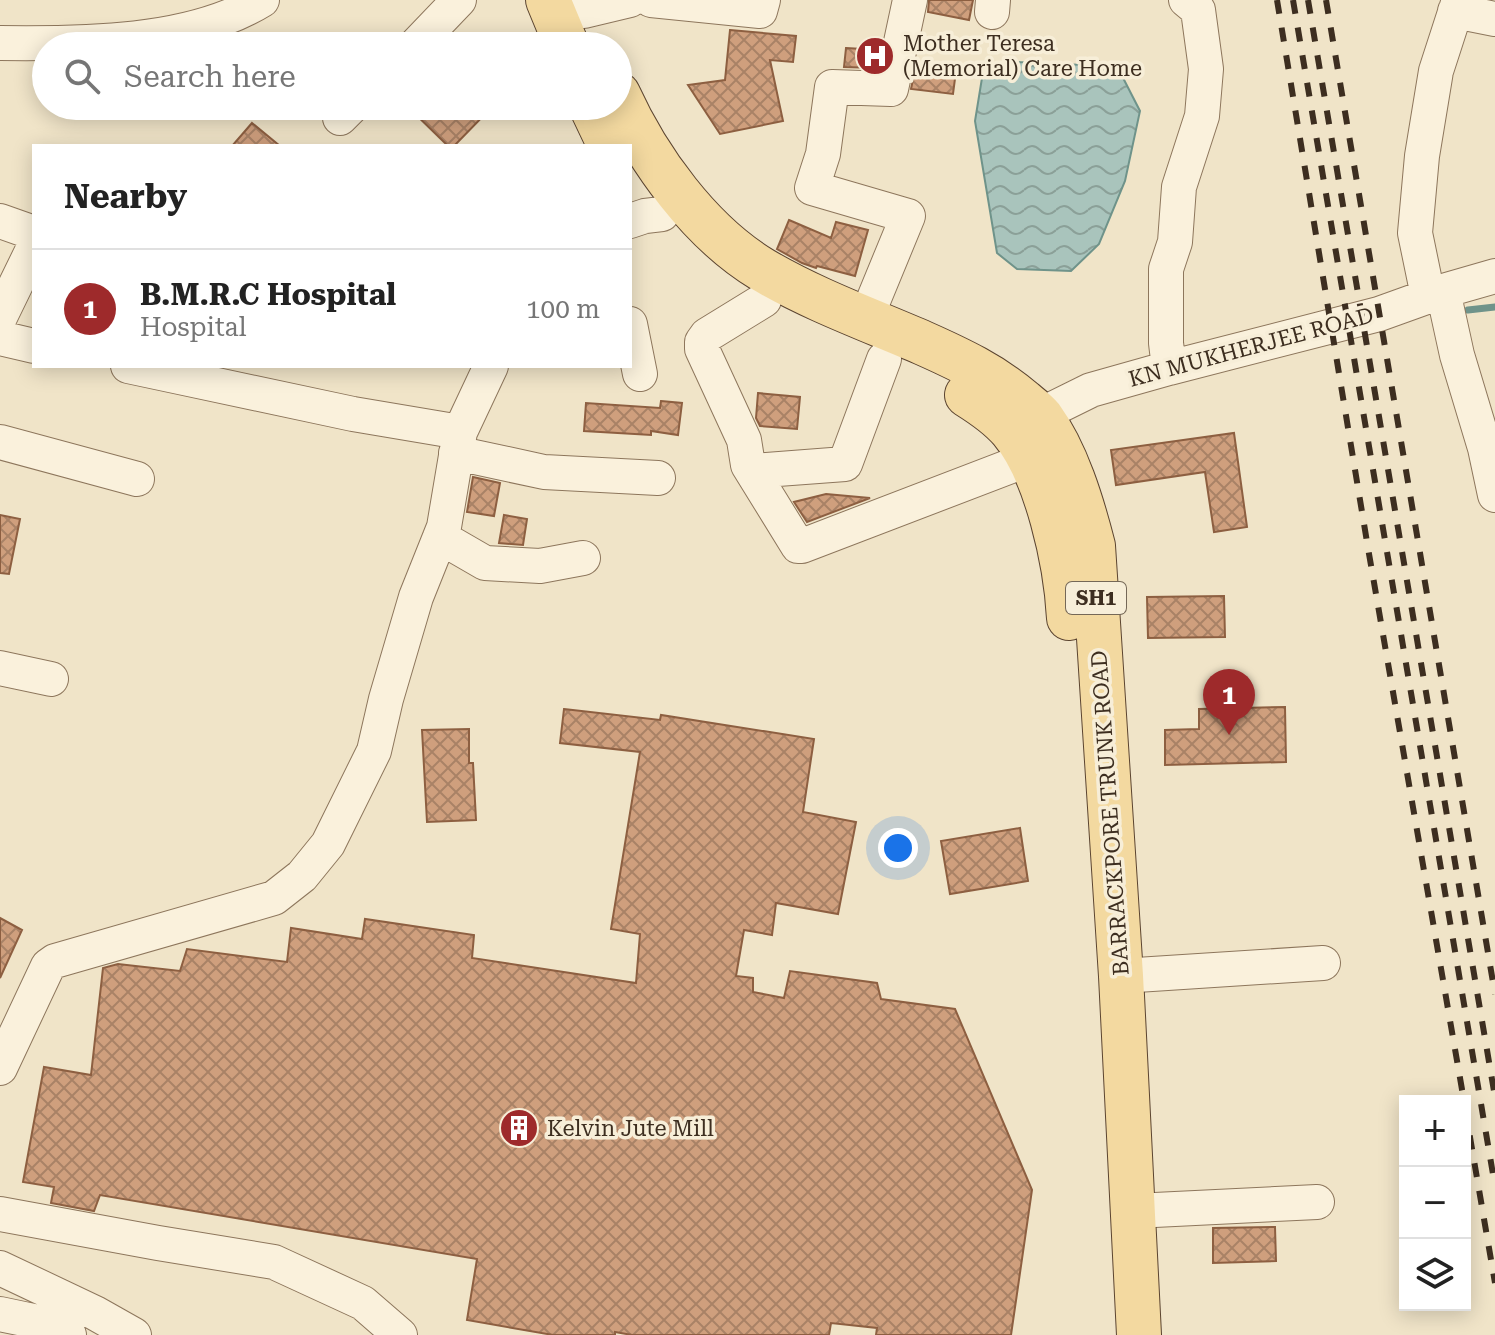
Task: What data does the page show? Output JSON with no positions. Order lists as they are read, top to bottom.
{
  "streets": {
    "main road": ["SH1", "BARRACKPORE TRUNK ROAD"],
    "street": ["KN MUKHERJEE ROAD"]
  },
  "crossings": [
    ["KN MUKHERJEE ROAD", "BARRACKPORE TRUNK ROAD"]
  ],
  "places": {
    "hospital": ["Mother Teresa (Memorial) Care Home"],
    "building": ["Kelvin Jute Mill"]
  },
  "page": {
    "search": "Search here",
    "heading": "Nearby",
    "list": [
      {
        "mark": "1",
        "name": "B.M.R.C Hospital",
        "note": "Hospital",
        "value": "100 m"
      }
    ],
    "pins": "1",
    "map_buttons": ["+", "−"]
  }
}
